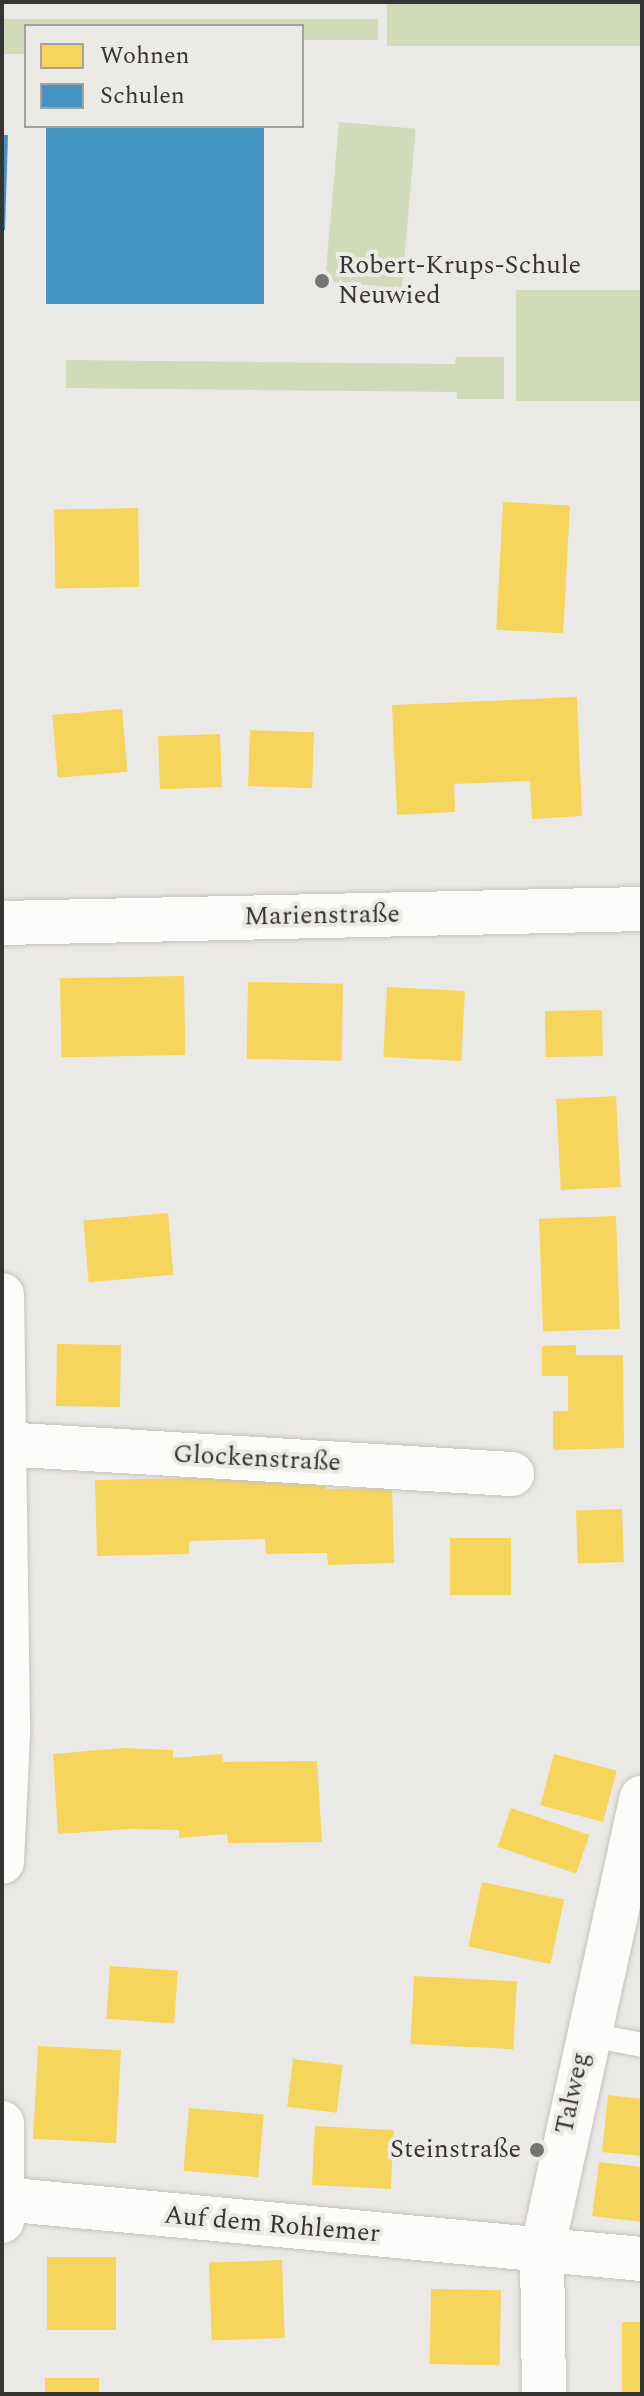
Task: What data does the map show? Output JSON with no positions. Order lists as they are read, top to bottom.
{
  "streets": {
    "street": [
      "Marienstraße",
      "Glockenstraße",
      "Talweg",
      "Auf dem Rohlemer"
    ]
  },
  "crossings": [
    ["Talweg", "Auf dem Rohlemer"]
  ],
  "places": ["Robert-Krups-Schule Neuwied", "Steinstraße"],
  "legend": ["Wohnen", "Schulen"]
}
